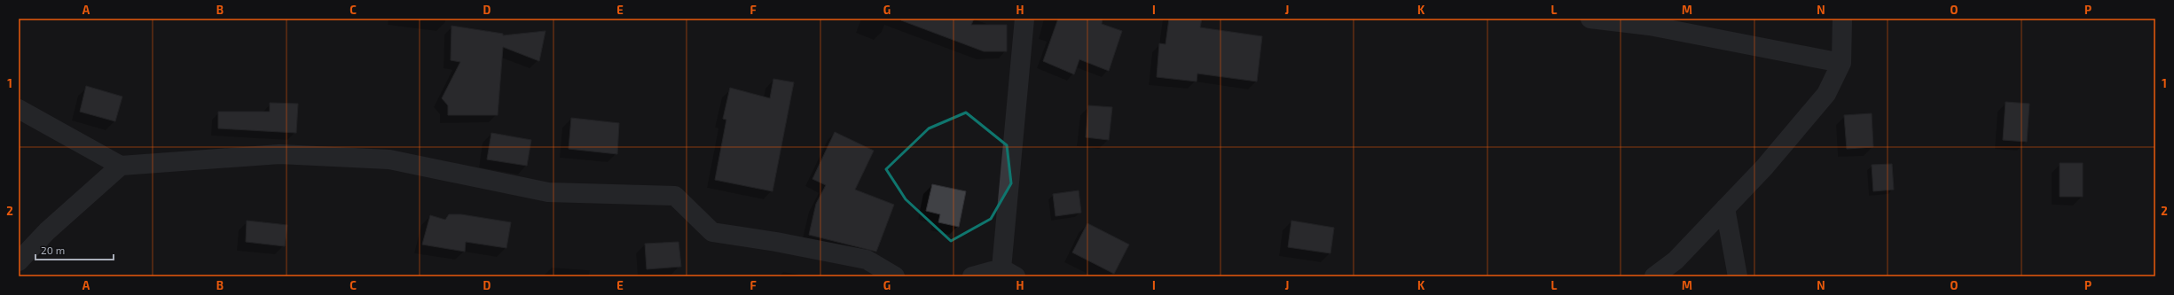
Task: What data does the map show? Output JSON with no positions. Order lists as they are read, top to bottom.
{
  "scale_bar": "20 m",
  "grid": {
    "columns": [
      "A",
      "B",
      "C",
      "D",
      "E",
      "F",
      "G",
      "H",
      "I",
      "J",
      "K",
      "L",
      "M",
      "N",
      "O",
      "P"
    ],
    "rows": ["1", "2"]
  }
}
